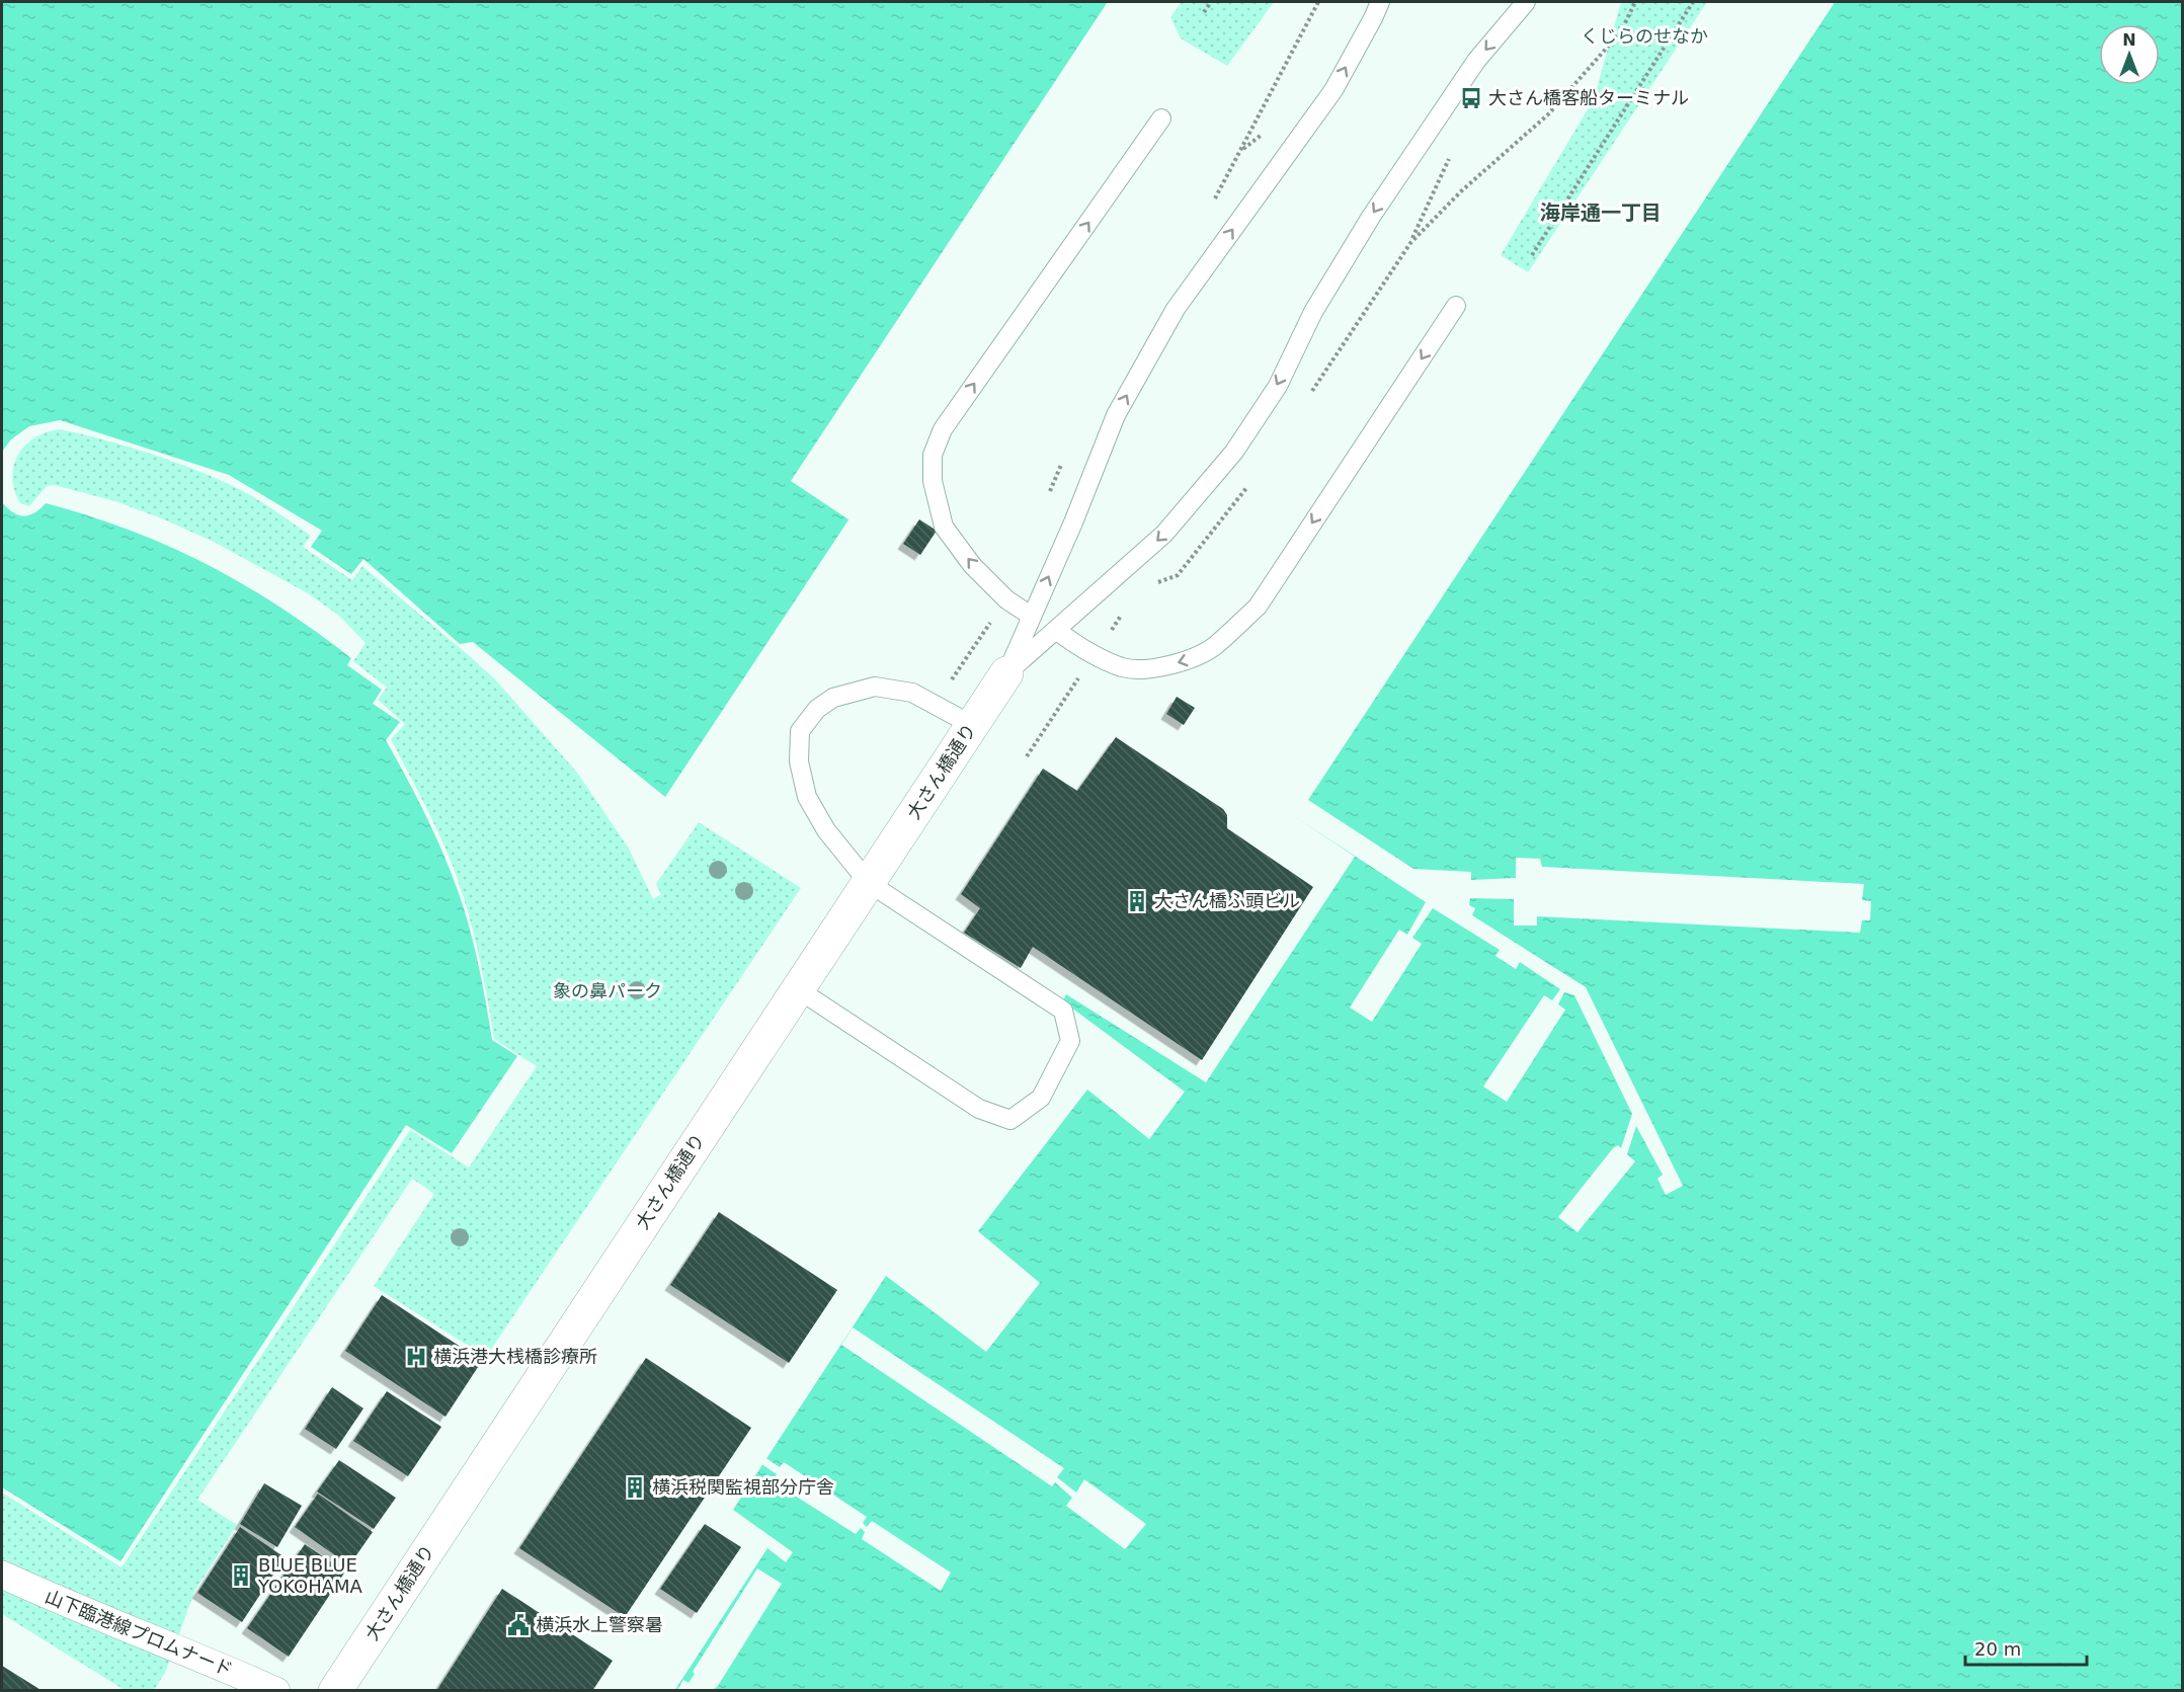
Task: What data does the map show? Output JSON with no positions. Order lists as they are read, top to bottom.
{
  "streets": {
    "street": ["大さん橋通り", "山下臨港線プロムナード"]
  },
  "districts": ["海岸通一丁目"],
  "parks": ["くじらのせなか", "象の鼻パーク"],
  "places": {
    "bus stop": ["大さん橋客船ターミナル"],
    "building": ["大さん橋ふ頭ビル", "横浜税関監視部分庁舎", "BLUE BLUE YOKOHAMA"],
    "hospital": ["横浜港大桟橋診療所"],
    "public building": ["横浜水上警察暑"]
  },
  "scale_bar": "20 m",
  "north": "top"
}
